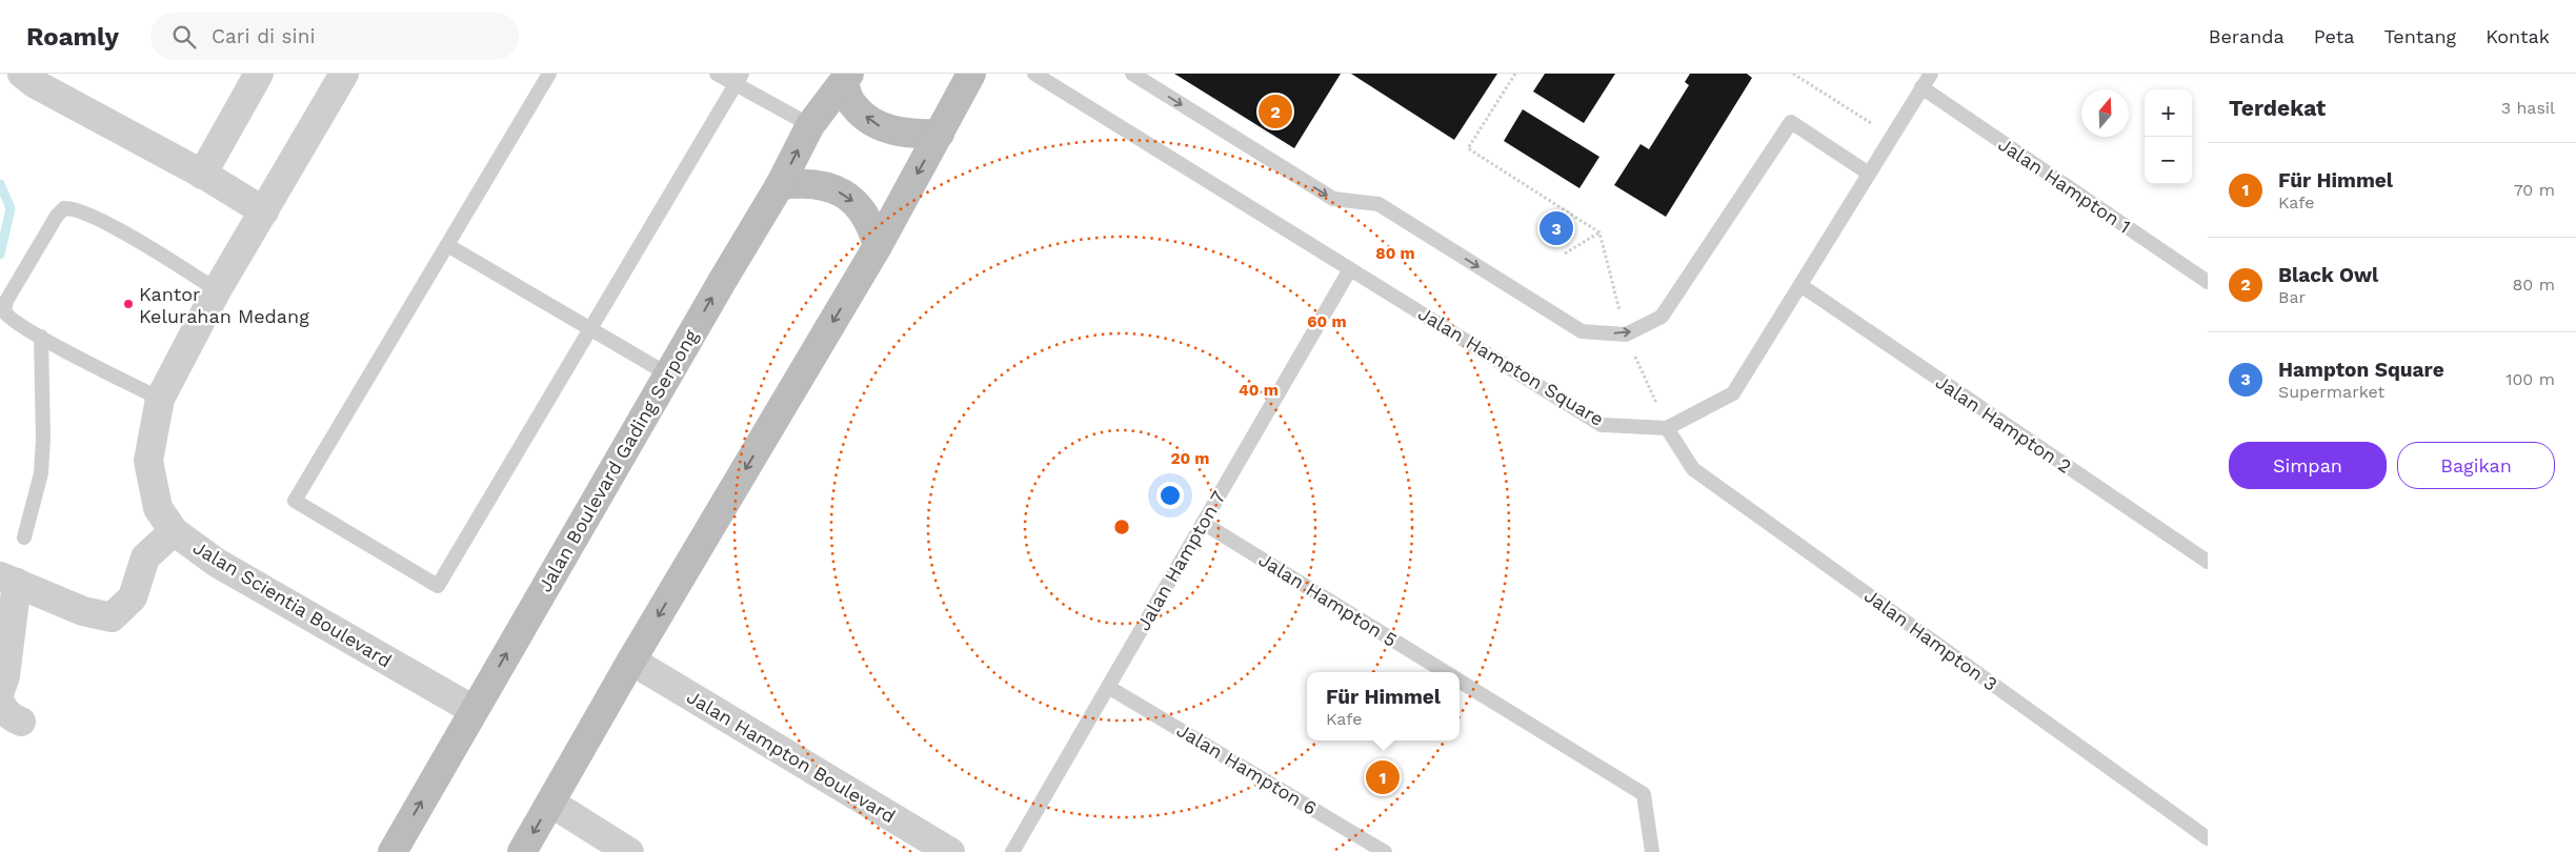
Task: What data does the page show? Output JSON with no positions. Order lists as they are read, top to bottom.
{
  "streets": {
    "main road": ["Jalan Boulevard Gading Serpong"],
    "street": ["Jalan Scientia Boulevard", "Jalan Hampton Boulevard"],
    "lane": [
      "Jalan Hampton 1",
      "Jalan Hampton Square",
      "Jalan Hampton 2",
      "Jalan Hampton 7",
      "Jalan Hampton 5",
      "Jalan Hampton 3",
      "Jalan Hampton 6"
    ]
  },
  "crossings": [
    ["Jalan Hampton Square", "Jalan Hampton 7"],
    ["Jalan Hampton Square", "Jalan Hampton 3"],
    ["Jalan Boulevard Gading Serpong", "Jalan Scientia Boulevard"],
    ["Jalan Hampton 7", "Jalan Hampton 5"],
    ["Jalan Hampton 7", "Jalan Hampton 6"]
  ],
  "places": ["Kantor Kelurahan Medang"],
  "north": "top",
  "page": {
    "header": "Roamly",
    "search": "Cari di sini",
    "nav": [
      "Beranda",
      "Peta",
      "Tentang",
      "Kontak"
    ],
    "heading": ["Terdekat", "3 hasil"],
    "map_buttons": ["+", "−"],
    "pins": ["2", "3", "1"],
    "list": [
      {
        "mark": "1",
        "name": "Für Himmel",
        "note": "Kafe",
        "value": "70 m"
      },
      {
        "mark": "2",
        "name": "Black Owl",
        "note": "Bar",
        "value": "80 m"
      },
      {
        "mark": "3",
        "name": "Hampton Square",
        "note": "Supermarket",
        "value": "100 m"
      }
    ],
    "buttons": ["Simpan", "Bagikan"],
    "popup": ["Für Himmel", "Kafe"]
  },
  "rings": [
    "80 m",
    "60 m",
    "40 m",
    "20 m"
  ]
}
